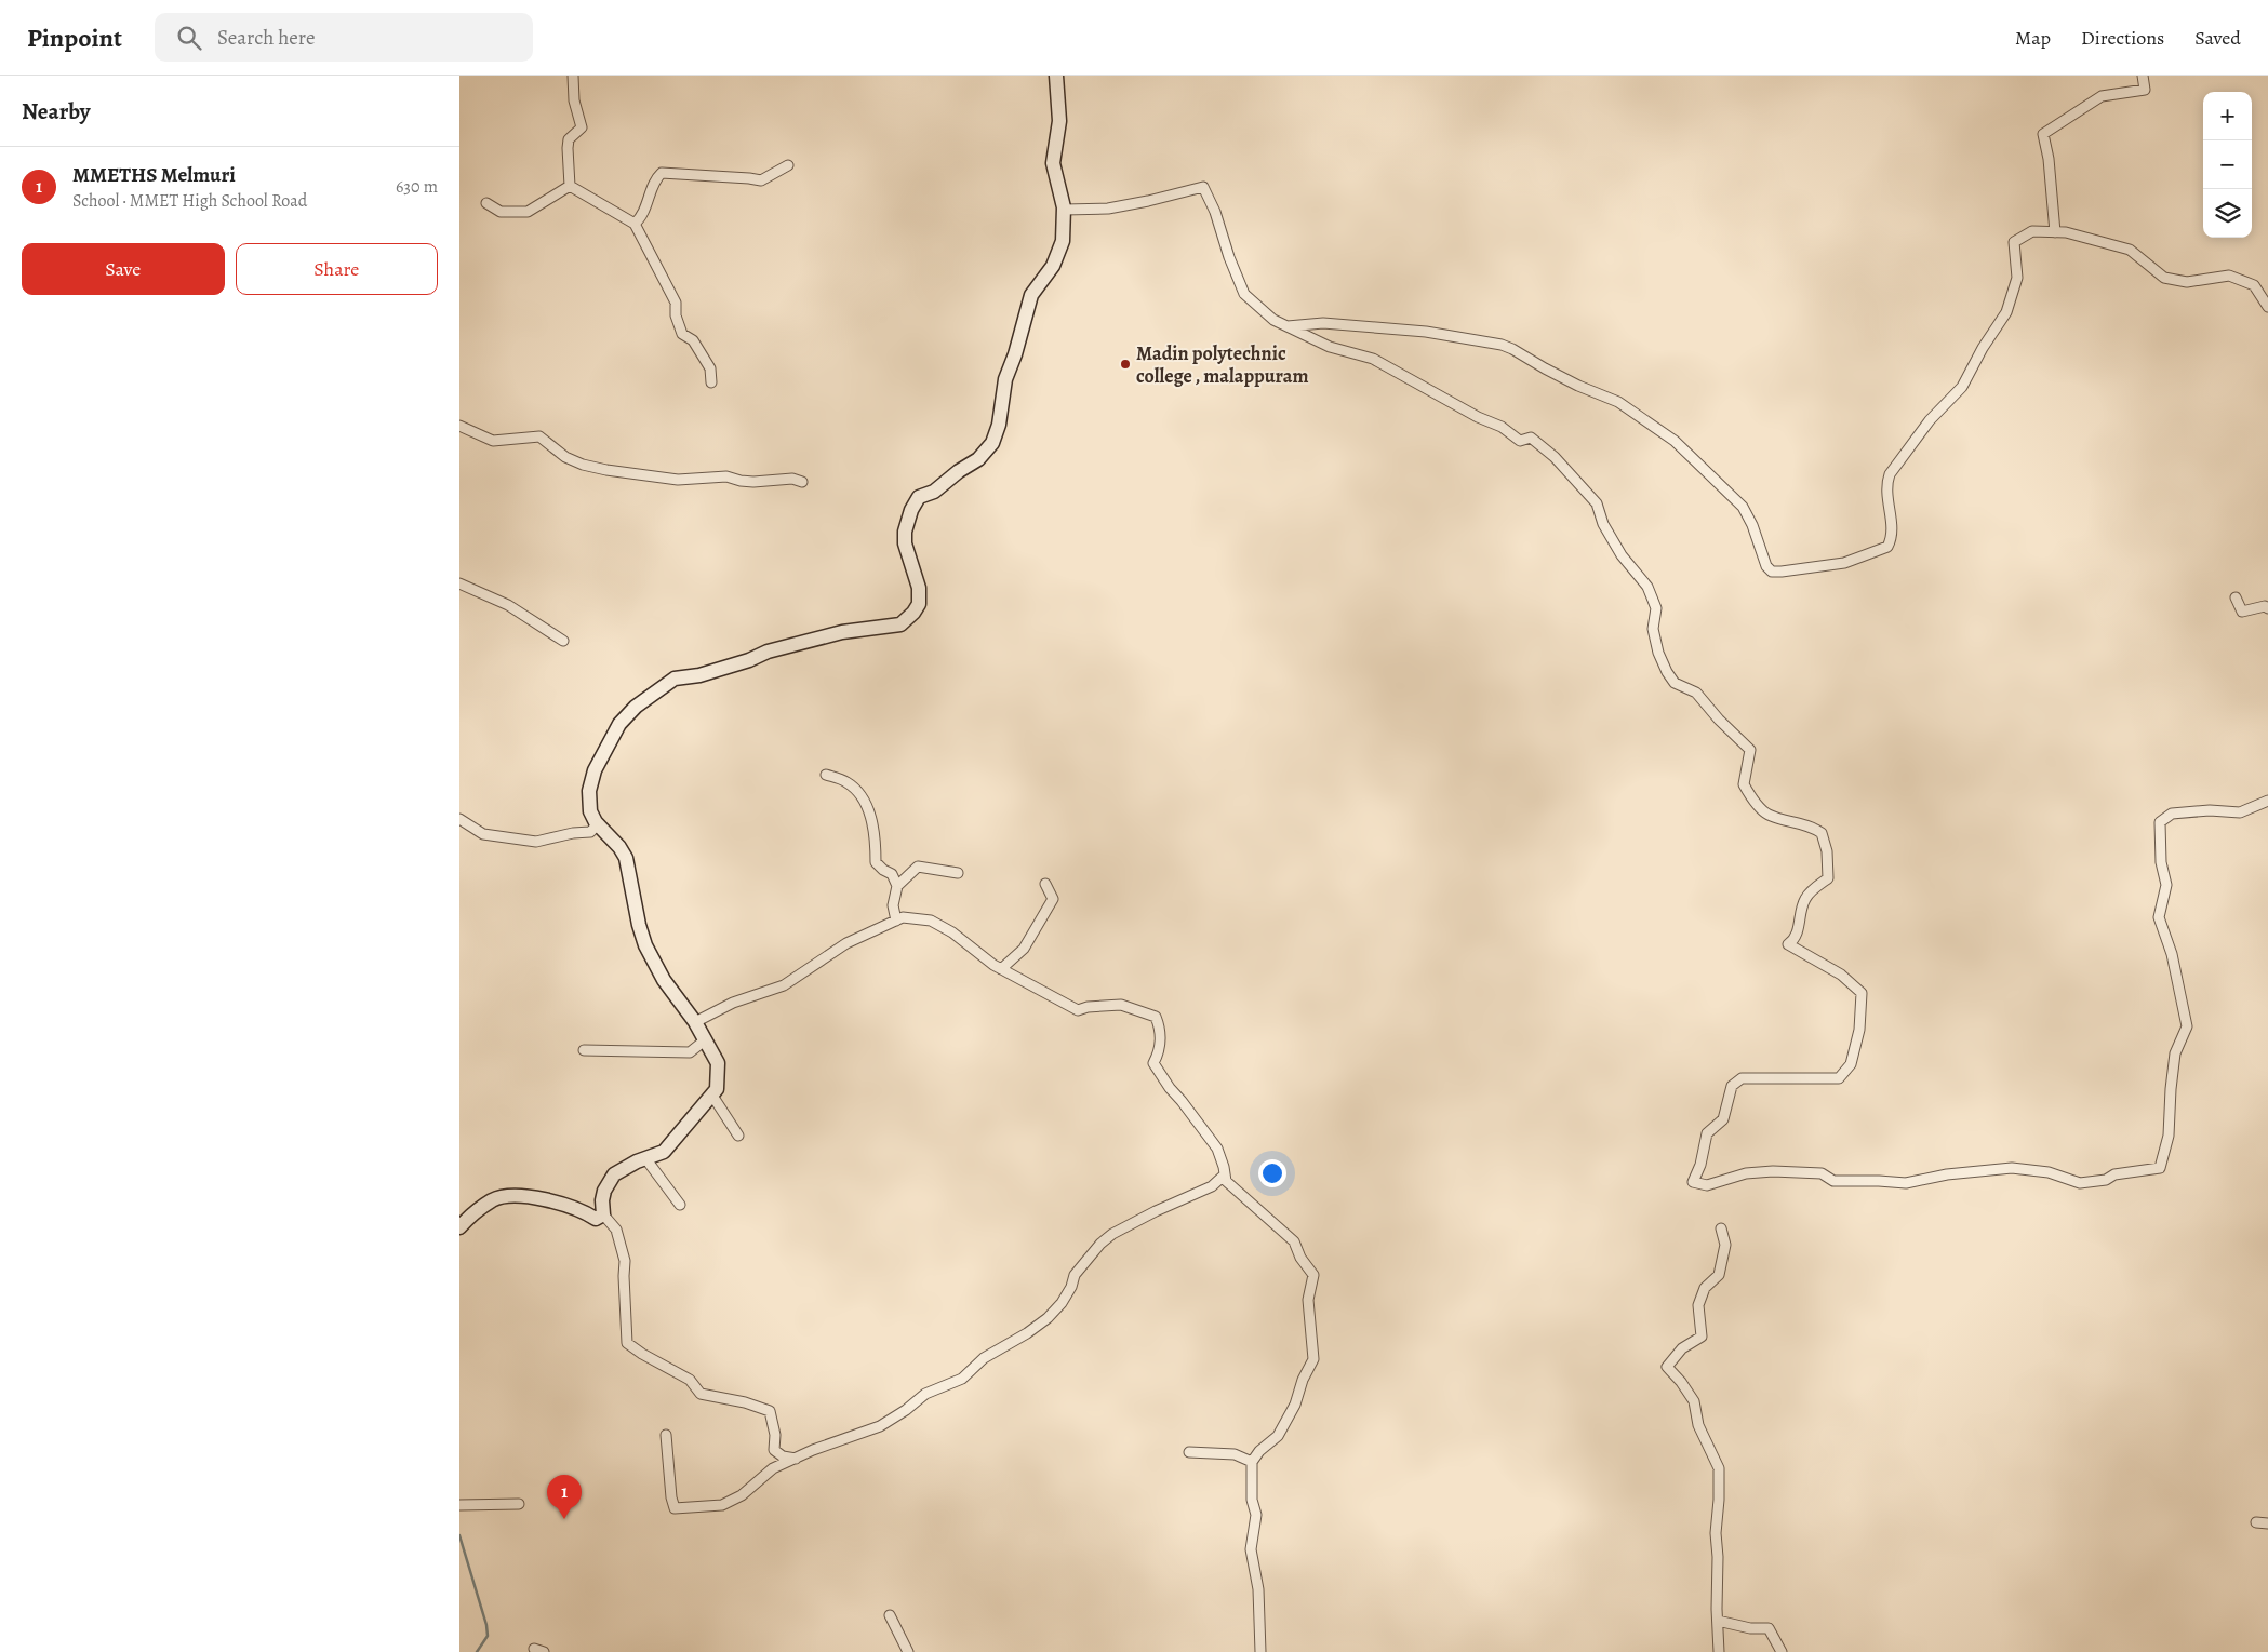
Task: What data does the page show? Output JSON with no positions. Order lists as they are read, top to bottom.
{
  "places": ["Madin polytechnic college , malappuram"],
  "page": {
    "header": "Pinpoint",
    "search": "Search here",
    "nav": ["Map", "Directions", "Saved"],
    "heading": "Nearby",
    "map_buttons": ["+", "−"],
    "list": [
      {
        "mark": "1",
        "name": "MMETHS Melmuri",
        "note": "School · MMET High School Road",
        "value": "630 m"
      }
    ],
    "buttons": ["Save", "Share"],
    "pins": "1"
  }
}
